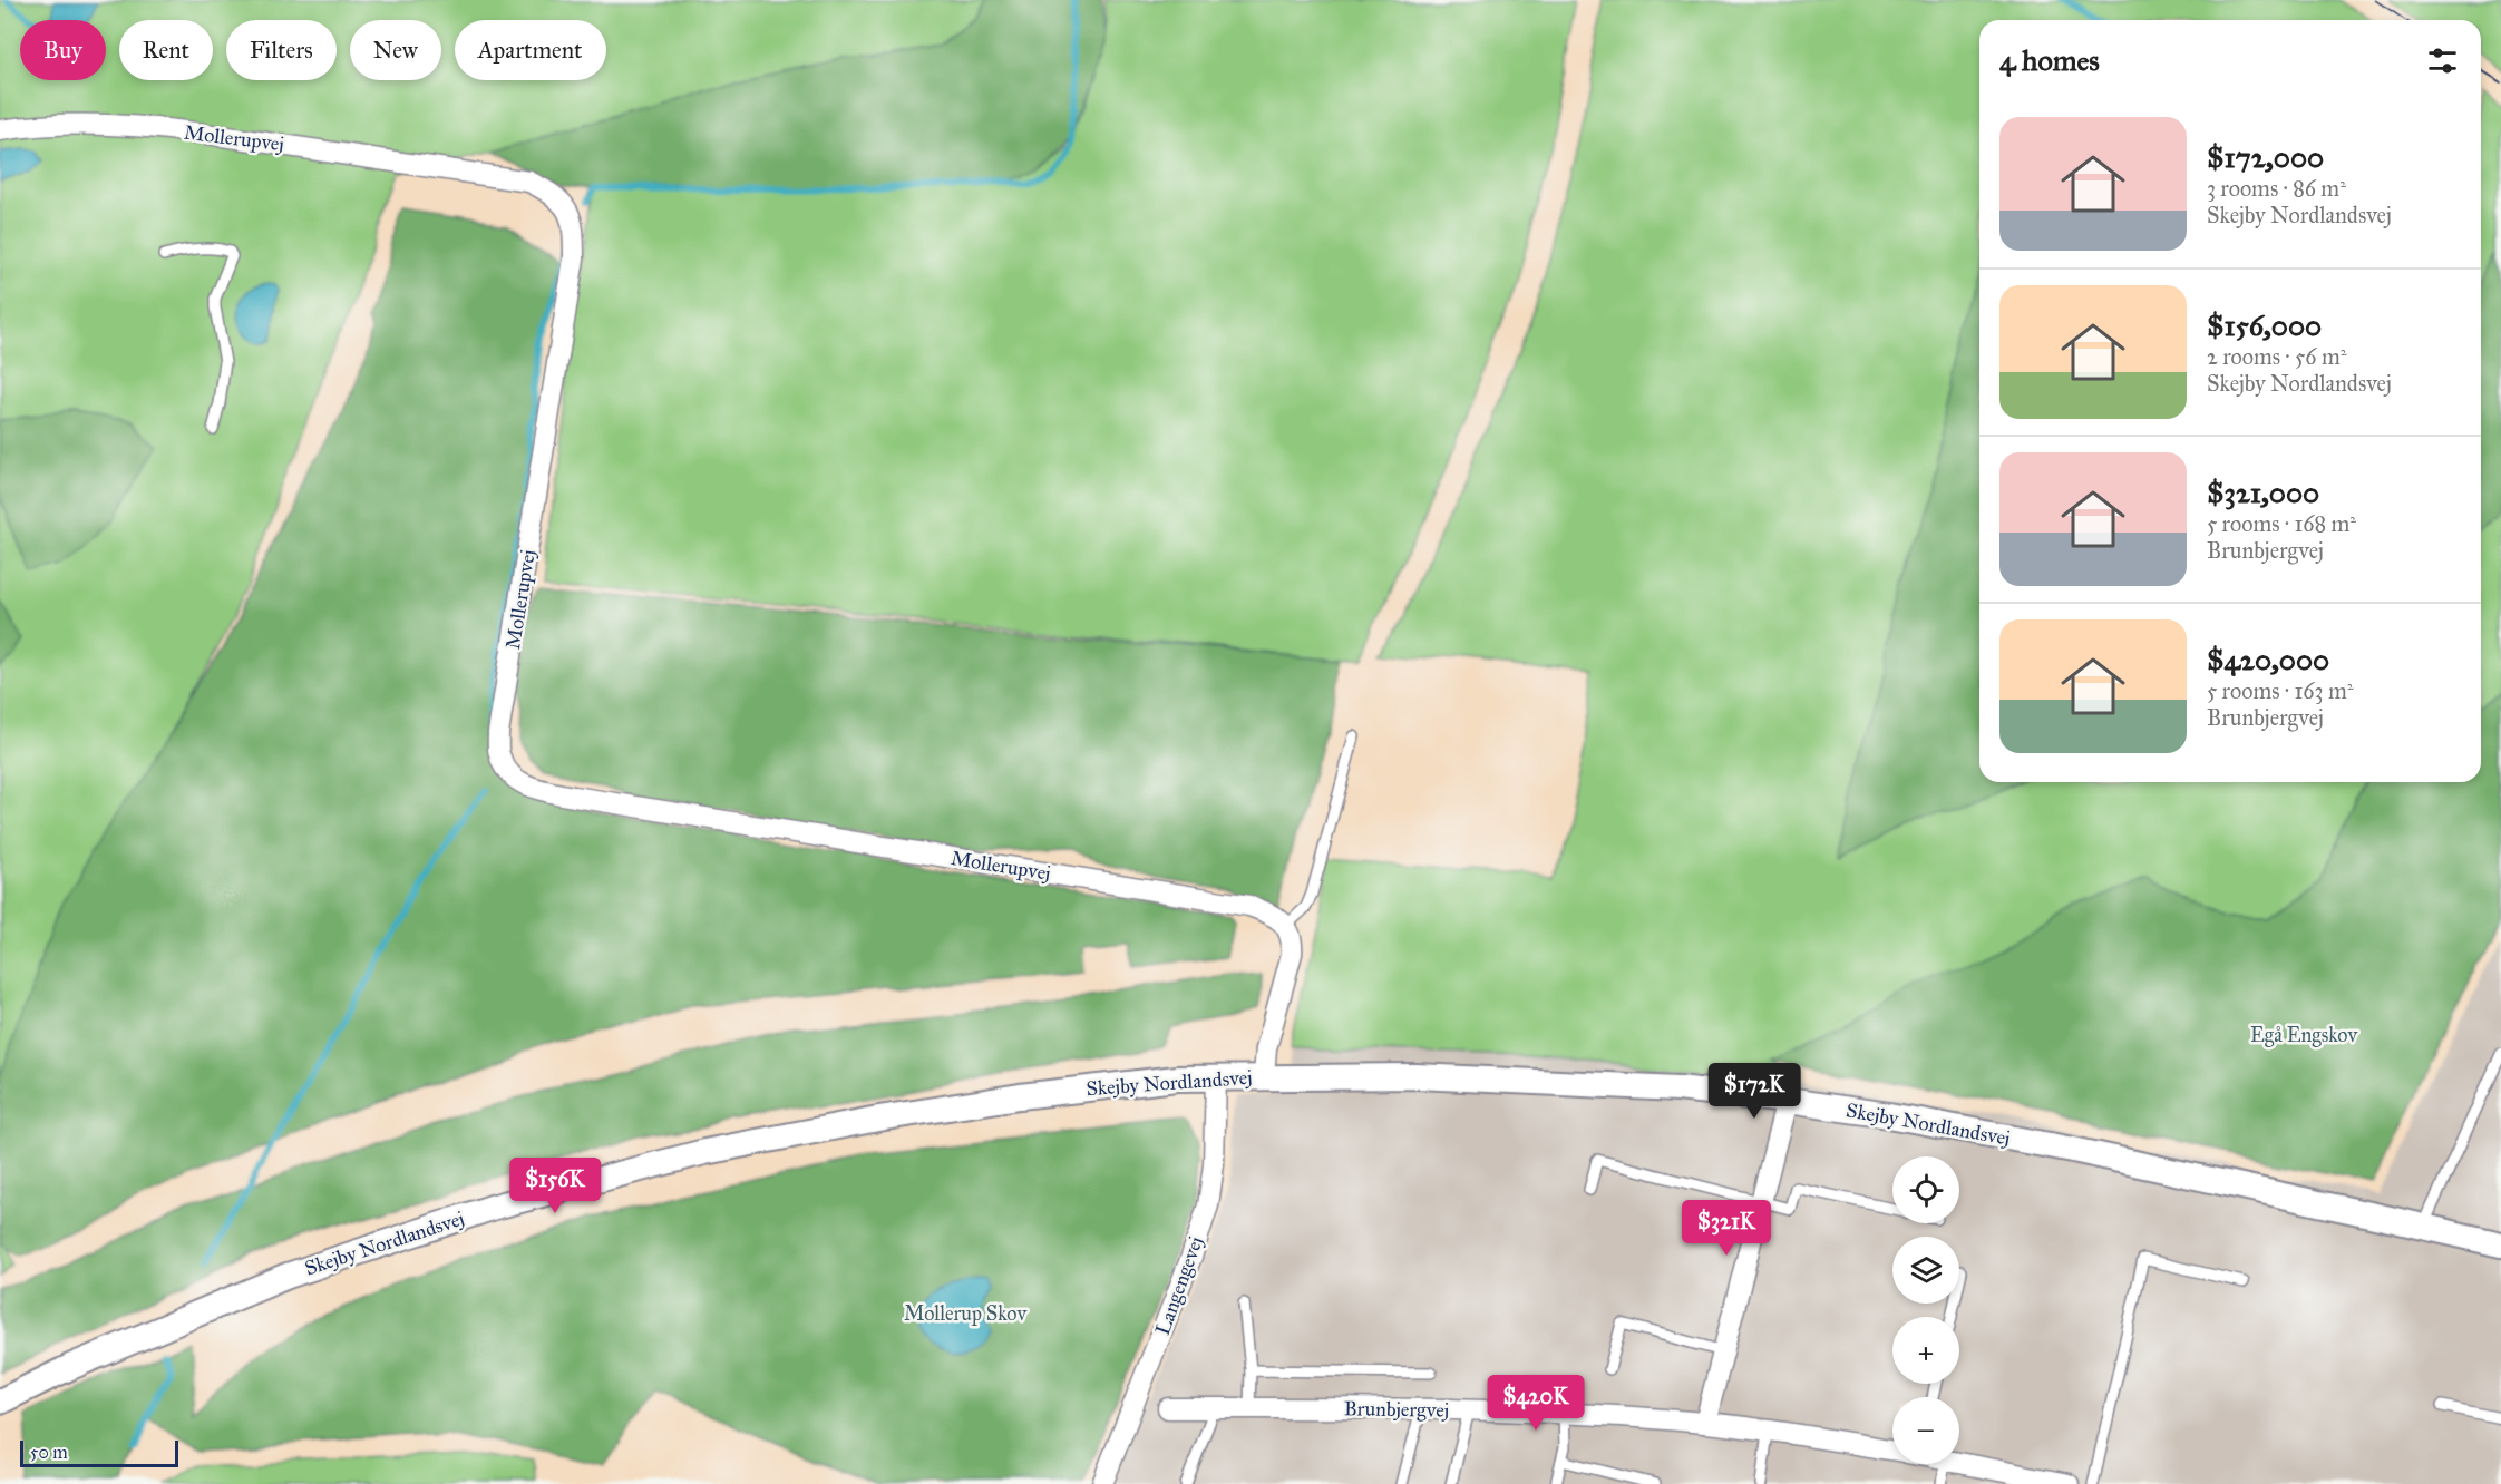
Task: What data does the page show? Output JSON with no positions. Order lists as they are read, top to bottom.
{
  "streets": {
    "street": [
      "Mollerupvej",
      "Skejby Nordlandsvej",
      "Langengevej",
      "Brunbjergvej"
    ]
  },
  "crossings": [
    ["Skejby Nordlandsvej", "Langengevej"]
  ],
  "parks": ["Egå Engskov", "Mollerup Skov"],
  "scale_bar": "50 m",
  "page": {
    "chip": [
      "Buy",
      "Rent",
      "Filters",
      "New",
      "Apartment"
    ],
    "heading": "4 homes",
    "list": [
      {
        "name": "$172,000",
        "note": "3 rooms · 86 m² · Skejby Nordlandsvej"
      },
      {
        "name": "$156,000",
        "note": "2 rooms · 56 m² · Skejby Nordlandsvej"
      },
      {
        "name": "$321,000",
        "note": "5 rooms · 168 m² · Brunbjergvej"
      },
      {
        "name": "$420,000",
        "note": "5 rooms · 163 m² · Brunbjergvej"
      }
    ],
    "price": [
      "$172K",
      "$156K",
      "$321K",
      "$420K"
    ],
    "map_buttons": ["+", "−"],
    "scale": "50 m"
  }
}
